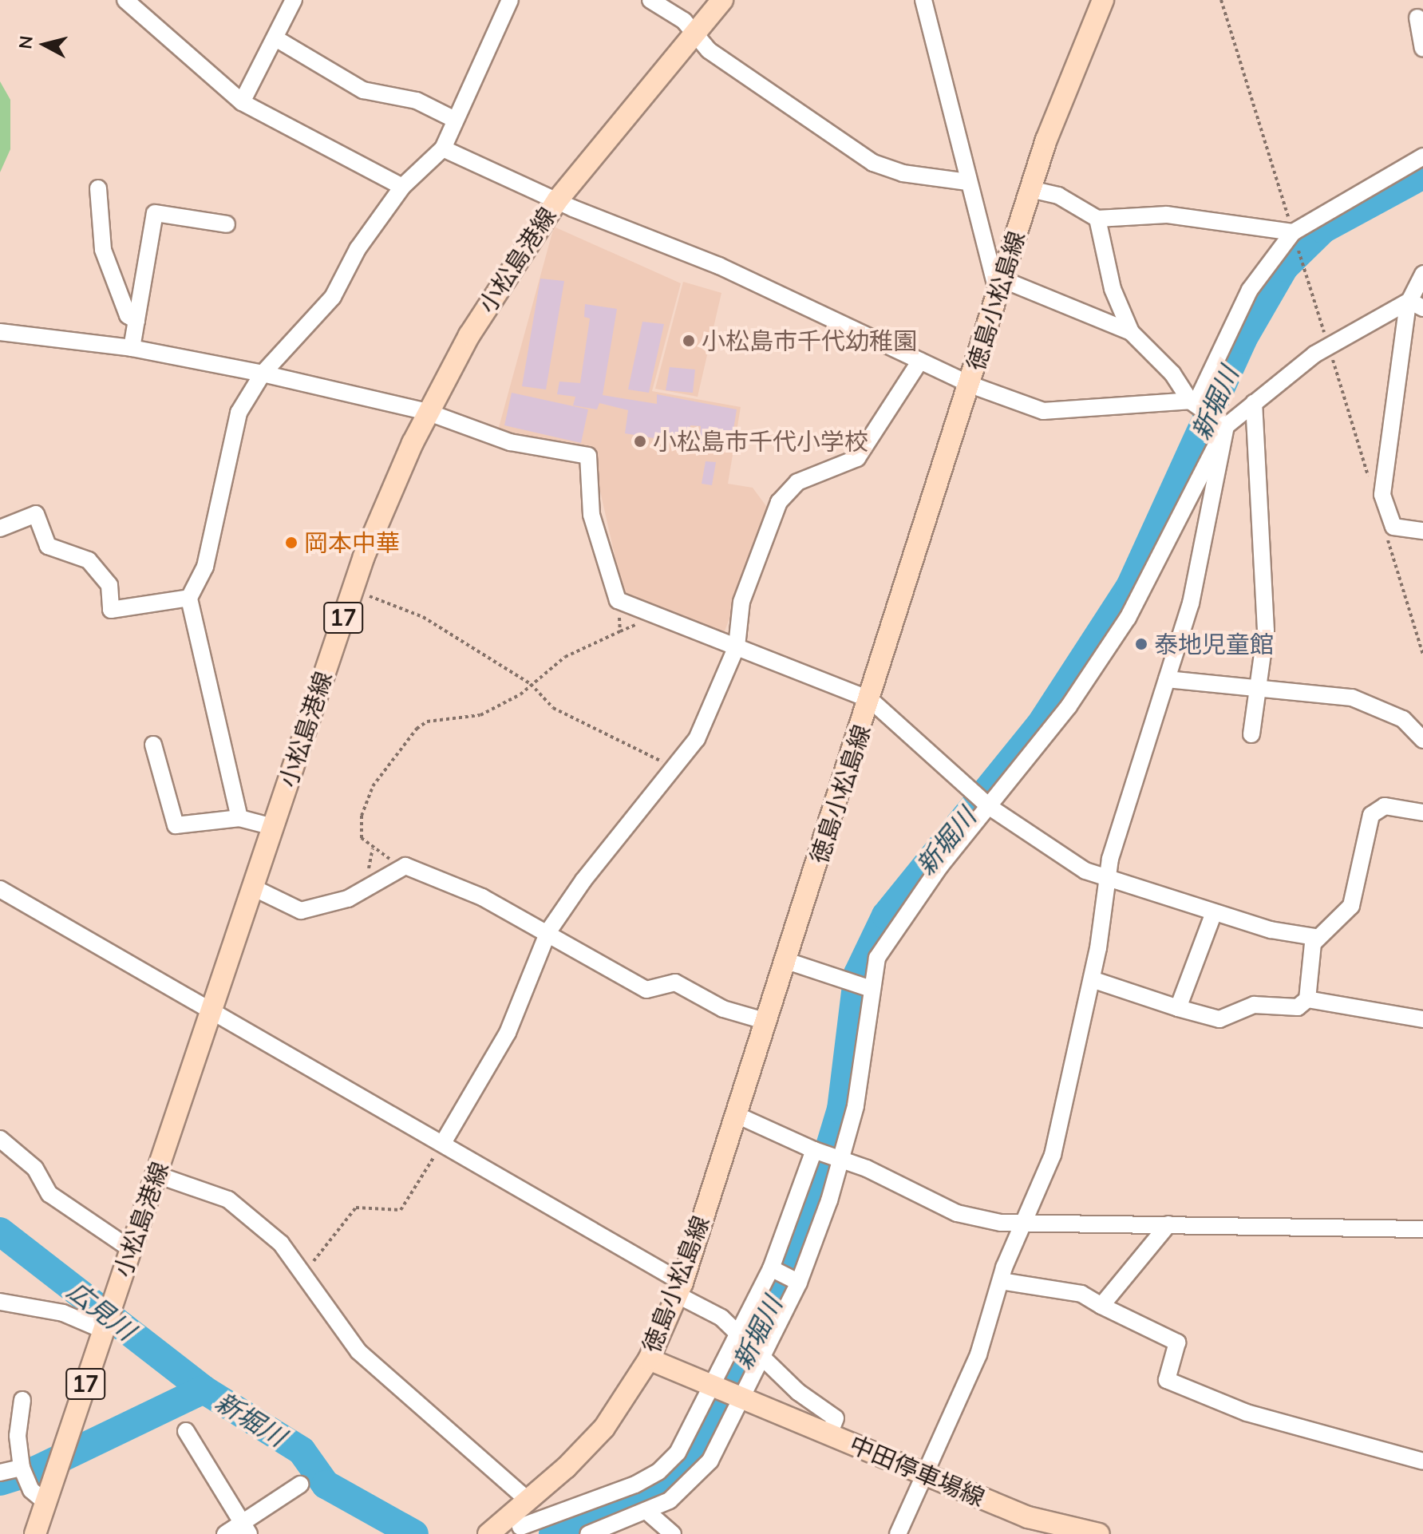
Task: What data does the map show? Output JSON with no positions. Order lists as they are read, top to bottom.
{
  "streets": {
    "main road": [
      "小松島港線",
      "徳島小松島線",
      "17",
      "中田停車場線"
    ]
  },
  "water": ["新堀川", "広見川"],
  "places": [
    "小松島市千代幼稚園",
    "小松島市千代小学校",
    "岡本中華",
    "泰地児童館"
  ],
  "north": "left"
}
